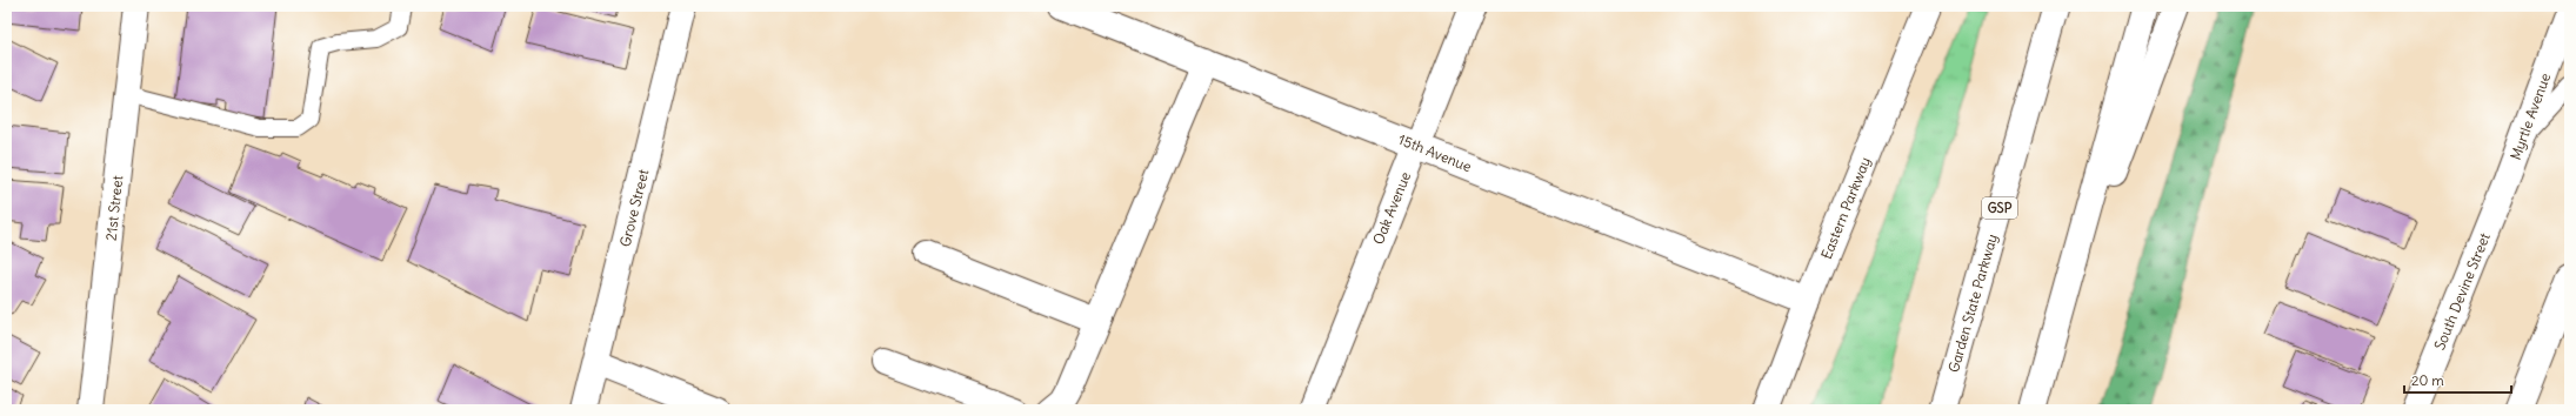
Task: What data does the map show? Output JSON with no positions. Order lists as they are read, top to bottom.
{
  "streets": {
    "main road": [
      "Myrtle Avenue",
      "15th Avenue",
      "21st Street",
      "Grove Street",
      "Oak Avenue",
      "Eastern Parkway",
      "GSP",
      "South Devine Street",
      "Garden State Parkway"
    ]
  },
  "crossings": [
    ["Myrtle Avenue", "South Devine Street"],
    ["15th Avenue", "Oak Avenue"],
    ["15th Avenue", "Eastern Parkway"]
  ],
  "scale_bar": "20 m"
}
